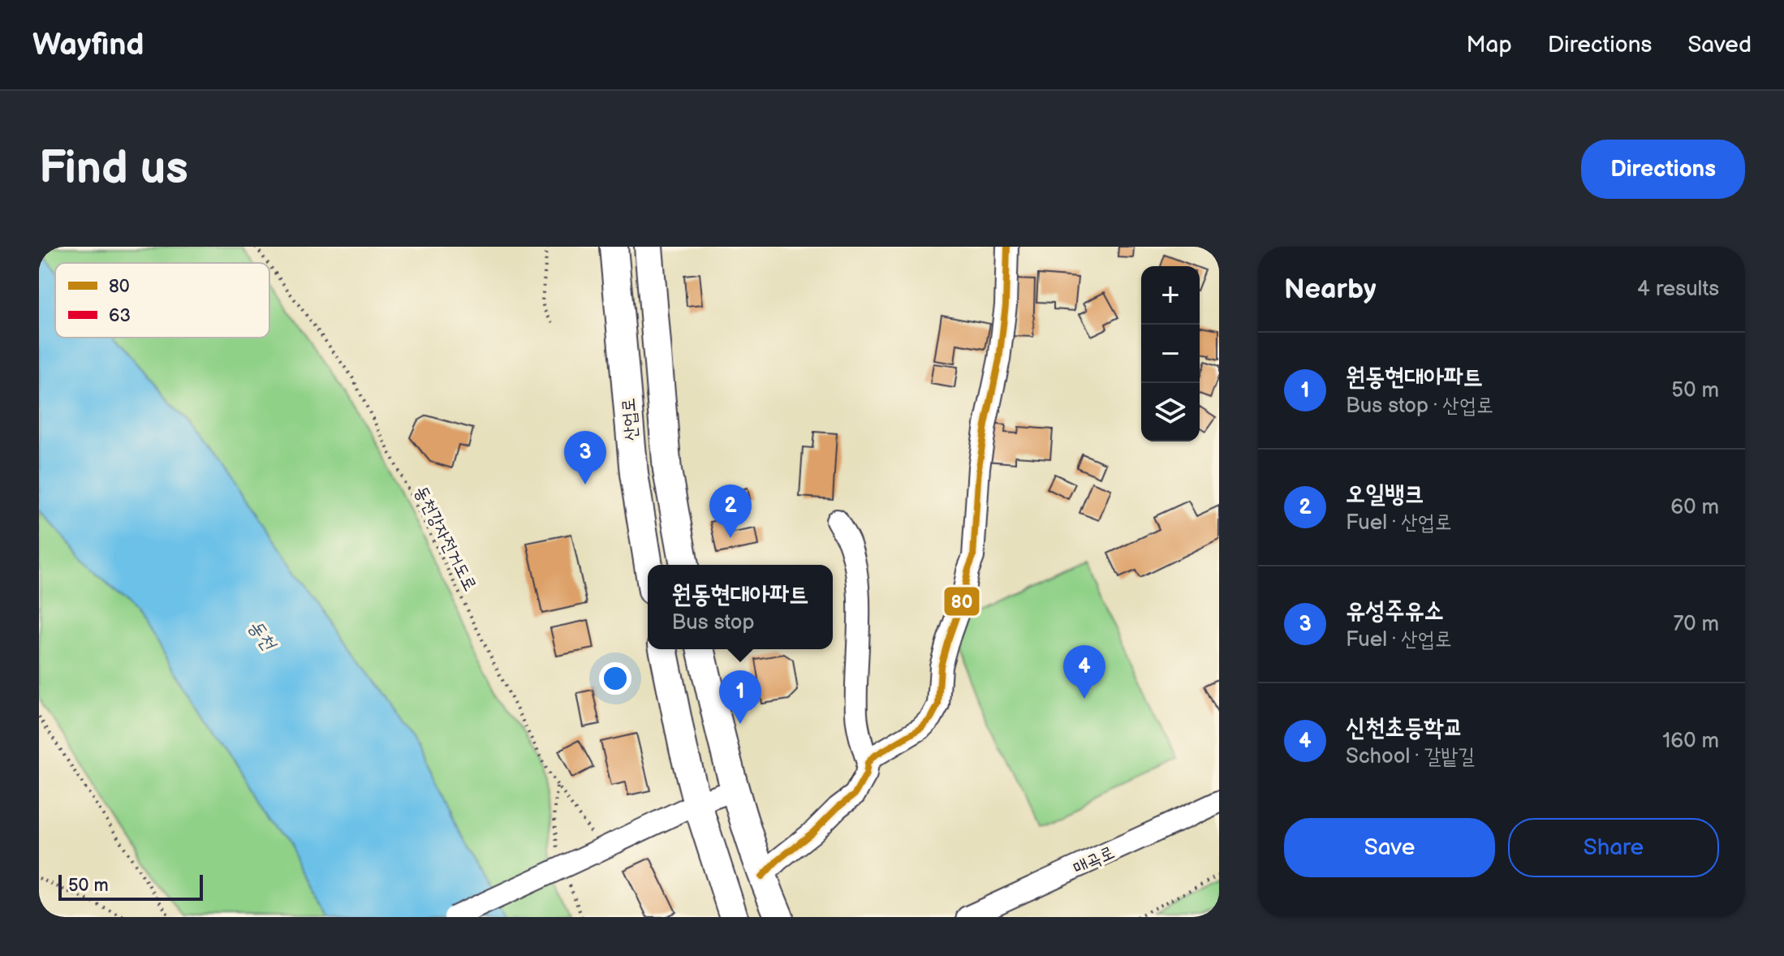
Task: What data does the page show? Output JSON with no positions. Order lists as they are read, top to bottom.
{
  "streets": {
    "main road": ["산업로"],
    "street": ["매곡로"],
    "path": ["동천강자전거도로"]
  },
  "water": ["동천"],
  "lines": ["transit line 80"],
  "legend": ["80", "63"],
  "scale_bar": "50 m",
  "page": {
    "header": "Wayfind",
    "nav": ["Map", "Directions", "Saved"],
    "buttons": [
      "Directions",
      ["Save", "Share"]
    ],
    "title": "Find us",
    "heading": ["Nearby", "4 results"],
    "map_buttons": ["+", "−"],
    "list": [
      {
        "mark": "1",
        "name": "원동현대아파트",
        "note": "Bus stop · 산업로",
        "value": "50 m"
      },
      {
        "mark": "2",
        "name": "오일뱅크",
        "note": "Fuel · 산업로",
        "value": "60 m"
      },
      {
        "mark": "3",
        "name": "유성주유소",
        "note": "Fuel · 산업로",
        "value": "70 m"
      },
      {
        "mark": "4",
        "name": "신천초등학교",
        "note": "School · 갈밭길",
        "value": "160 m"
      }
    ],
    "pins": [
      "3",
      "2",
      "4",
      "1"
    ],
    "popup": ["원동현대아파트", "Bus stop"],
    "scale": "50 m"
  }
}
